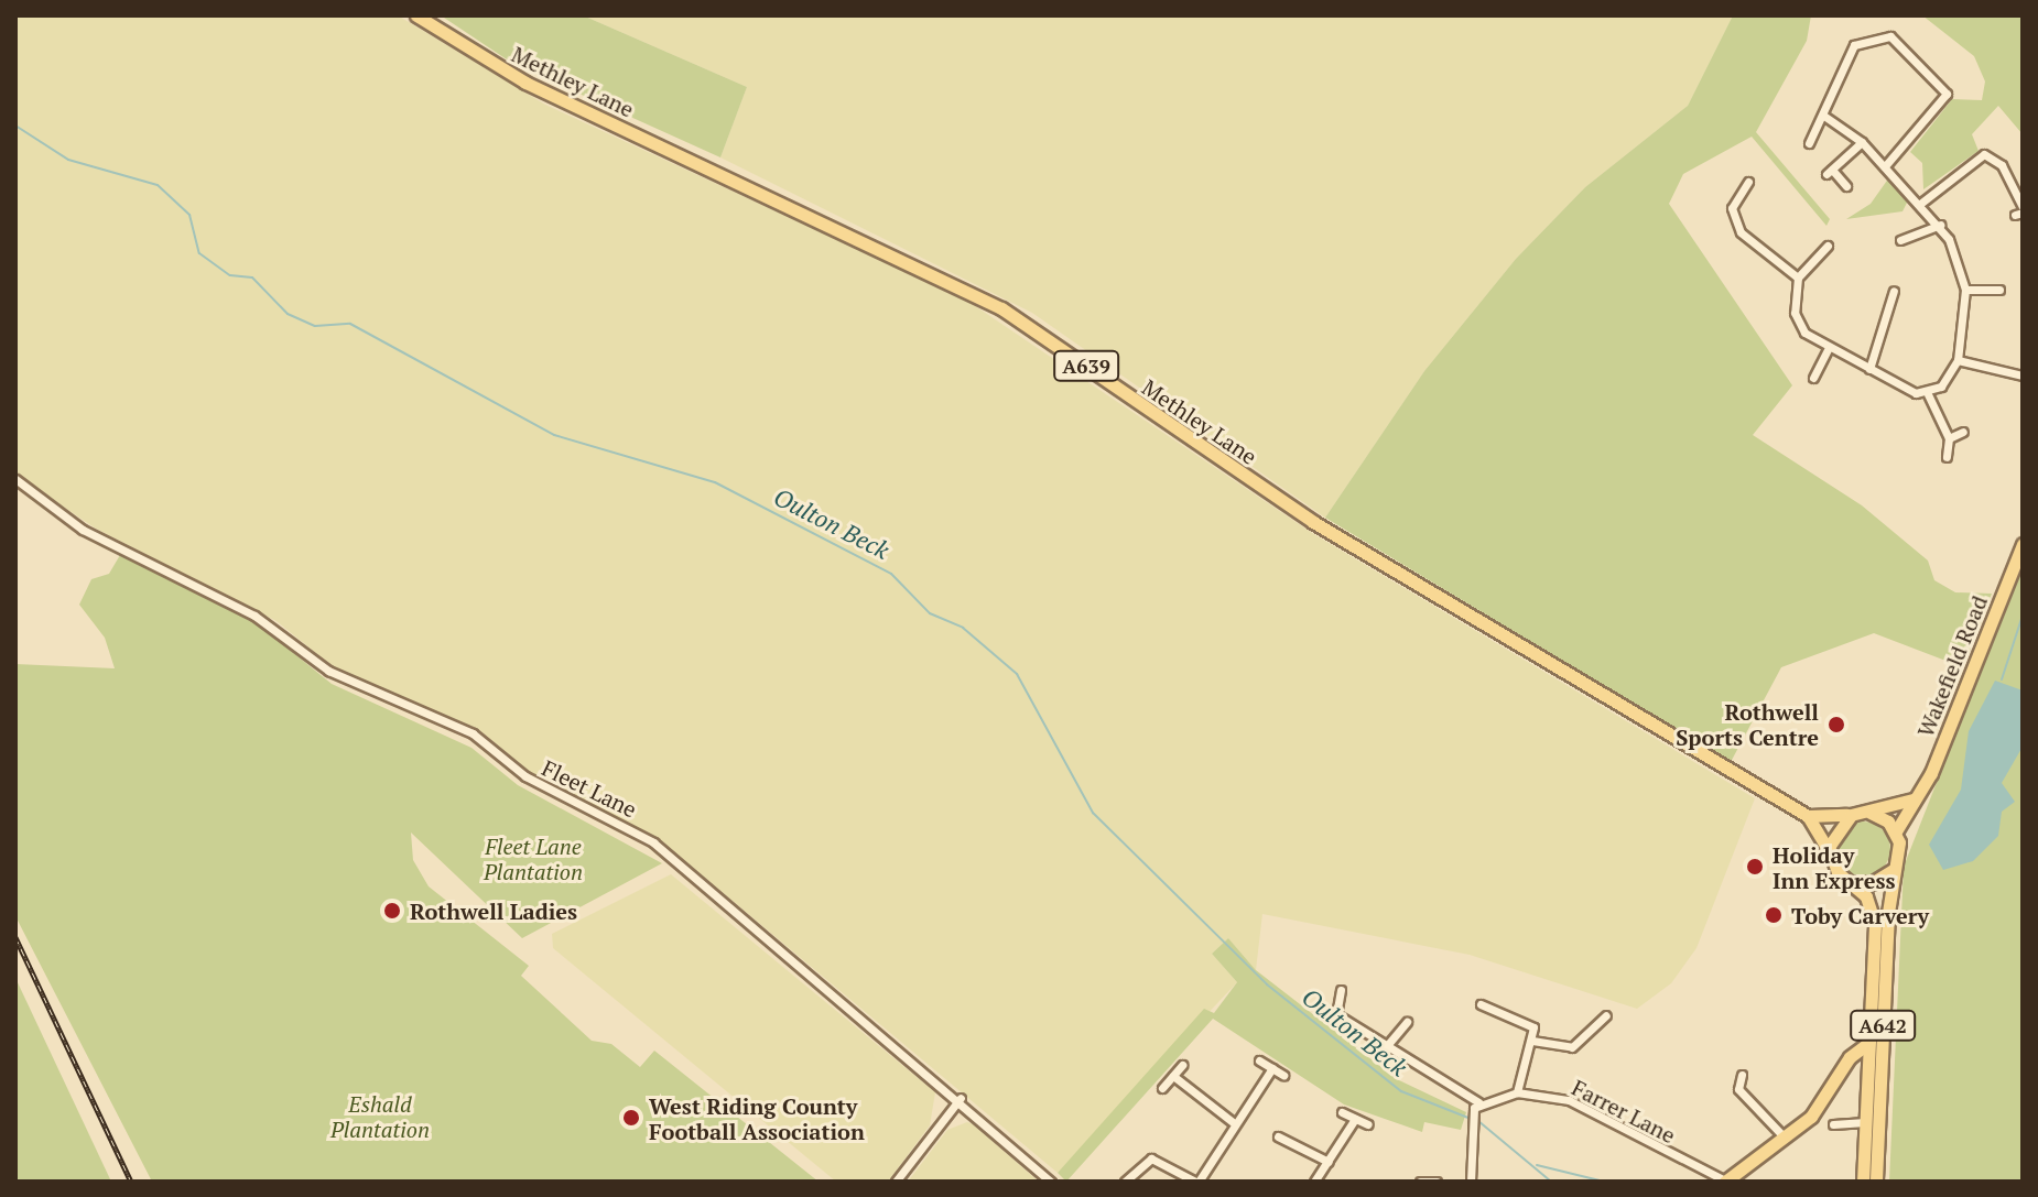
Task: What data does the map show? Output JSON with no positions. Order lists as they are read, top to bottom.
{
  "streets": {
    "main road": [
      "Methley Lane",
      "A639",
      "Wakefield Road",
      "A642"
    ],
    "street": ["Fleet Lane", "Farrer Lane"]
  },
  "crossings": [
    ["Methley Lane", "A642"],
    ["Wakefield Road", "A642"],
    ["A642", "Farrer Lane"]
  ],
  "water": ["Oulton Beck"],
  "parks": ["Fleet Lane Plantation", "Eshald Plantation"],
  "places": [
    "Rothwell Sports Centre",
    "Holiday Inn Express",
    "Rothwell Ladies",
    "Toby Carvery",
    "West Riding County Football Association"
  ]
}
